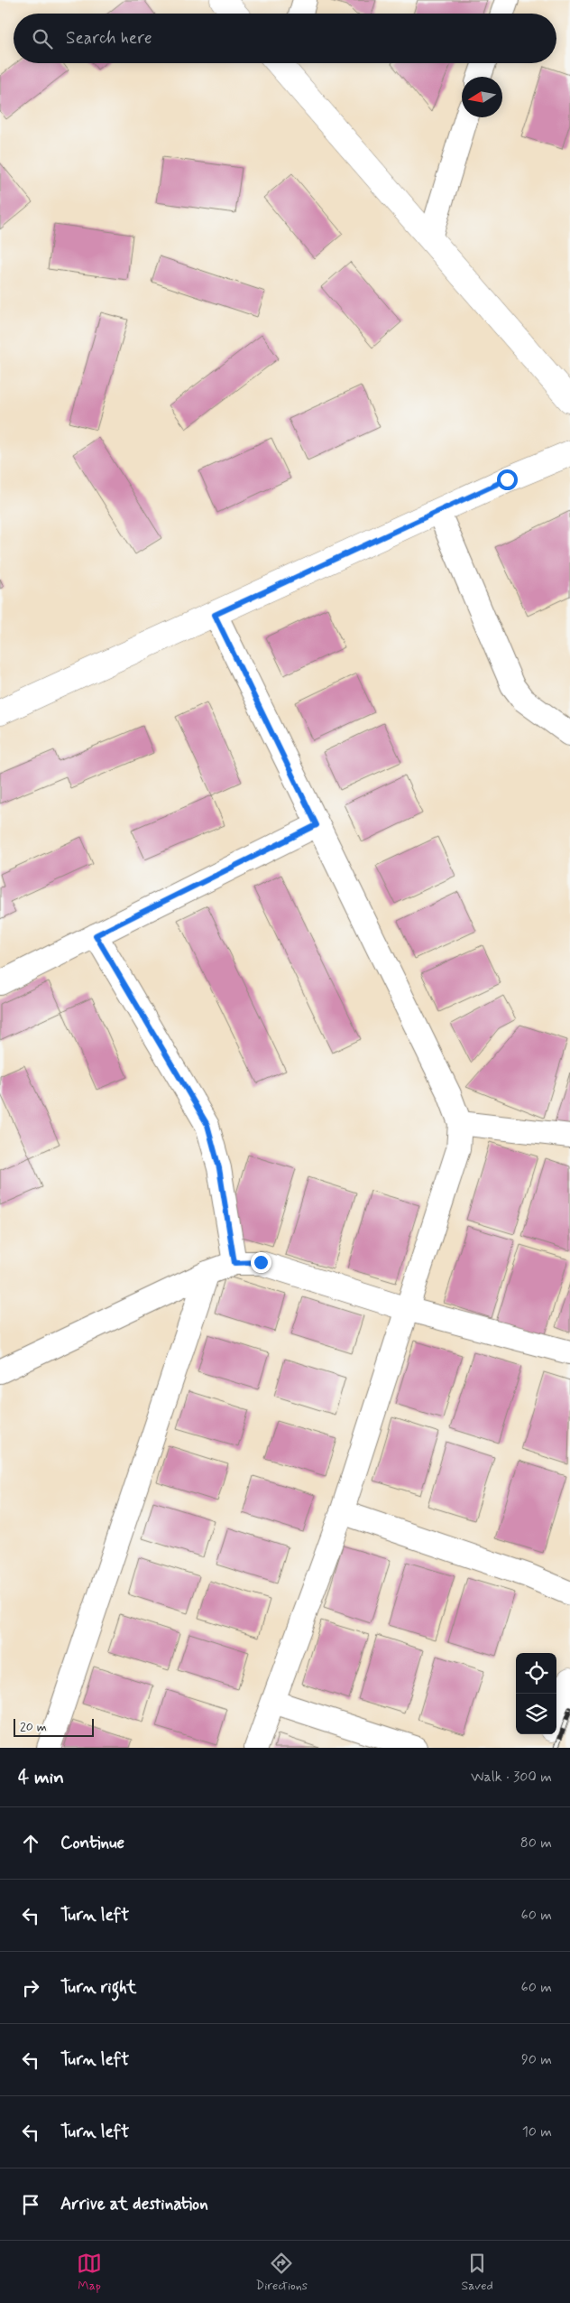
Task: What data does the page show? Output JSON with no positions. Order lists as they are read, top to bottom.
{
  "scale_bar": "20 m",
  "north": "left",
  "page": {
    "search": "Search here",
    "scale": "20 m",
    "heading": ["4 min", "Walk · 300 m"],
    "list": [
      ["Continue", "80 m"],
      ["Turn left", "60 m"],
      ["Turn right", "60 m"],
      ["Turn left", "90 m"],
      ["Turn left", "10 m"],
      "Arrive at destination"
    ],
    "nav": ["Map", "Directions", "Saved"]
  }
}
